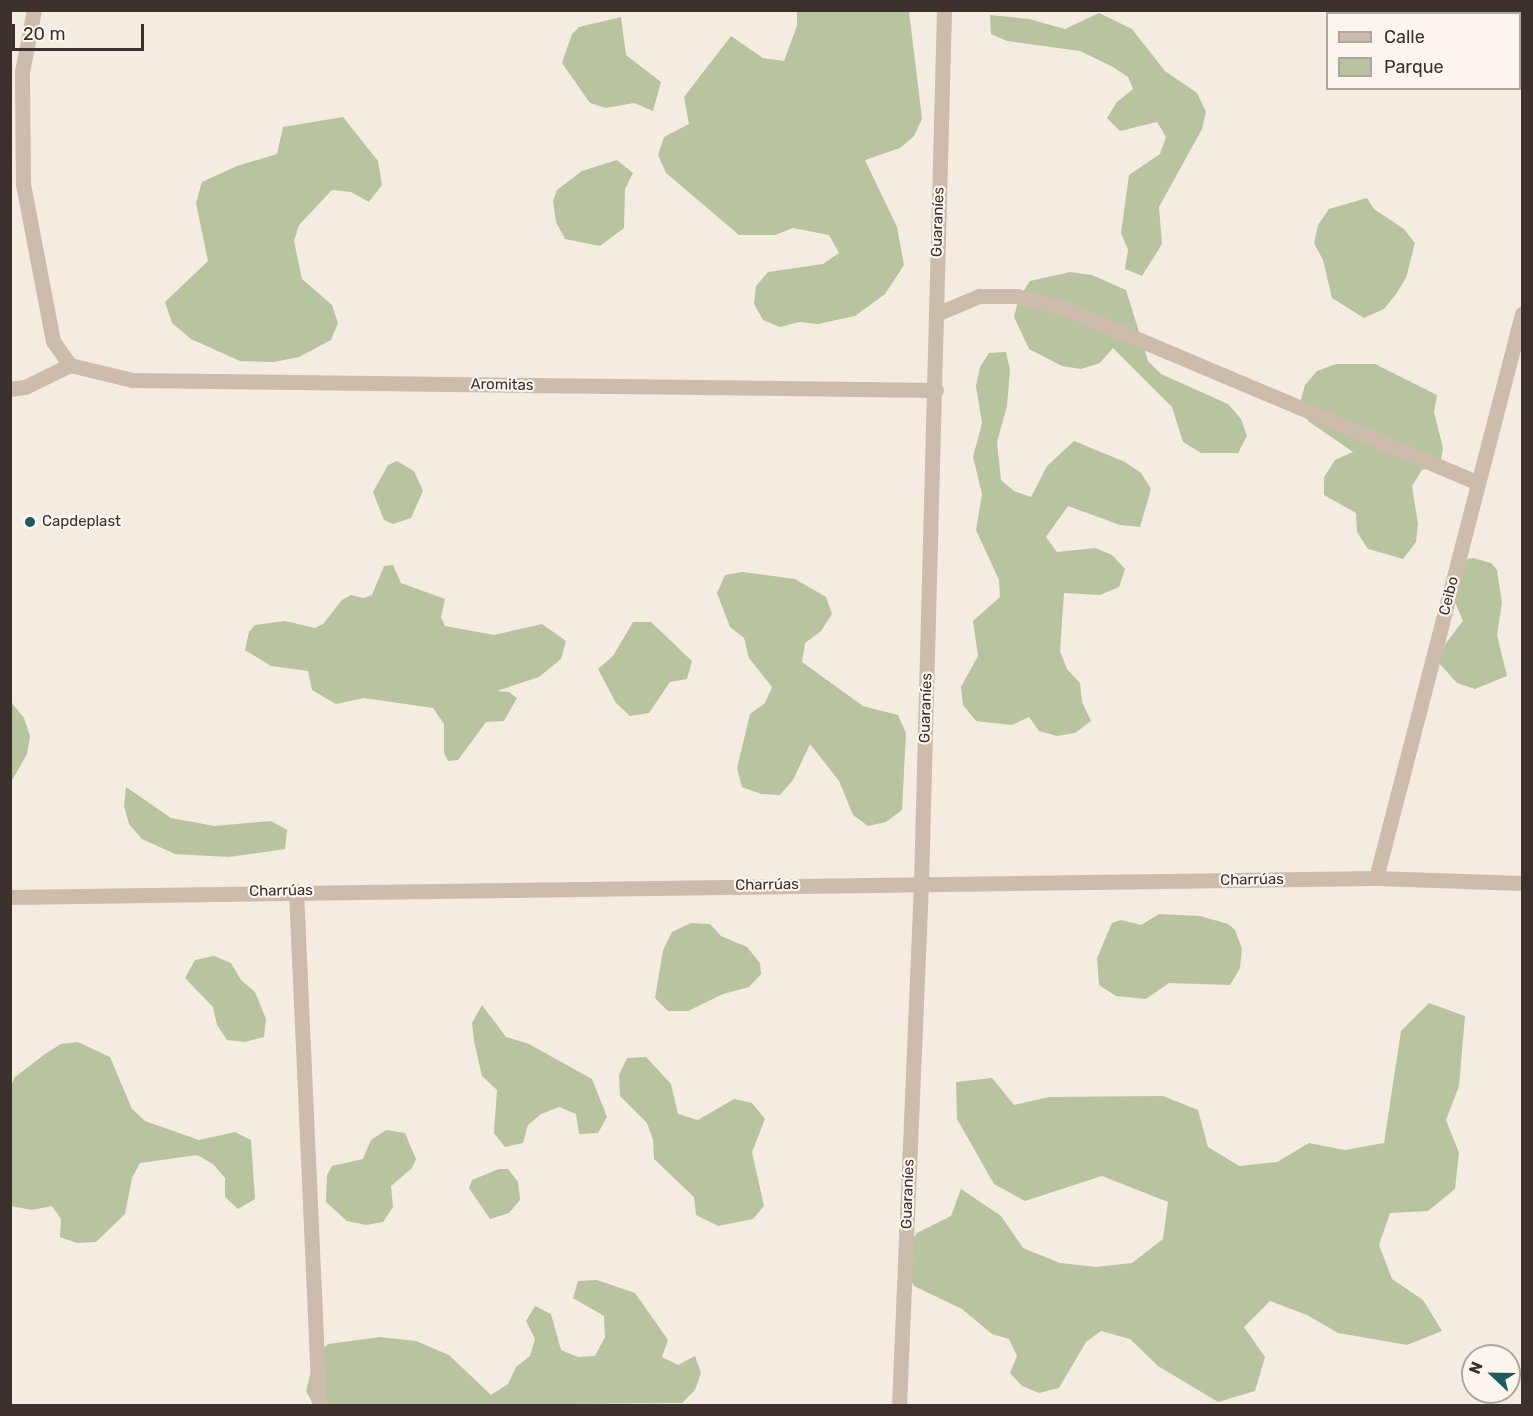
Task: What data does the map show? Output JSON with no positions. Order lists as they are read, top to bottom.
{
  "streets": {
    "street": [
      "Guaraníes",
      "Aromitas",
      "Ceibo",
      "Charrúas"
    ]
  },
  "crossings": [
    ["Guaraníes", "Aromitas"],
    ["Guaraníes", "Charrúas"],
    ["Ceibo", "Charrúas"]
  ],
  "places": ["Capdeplast"],
  "legend": ["Calle", "Parque"],
  "scale_bar": "20 m",
  "north": "left"
}
